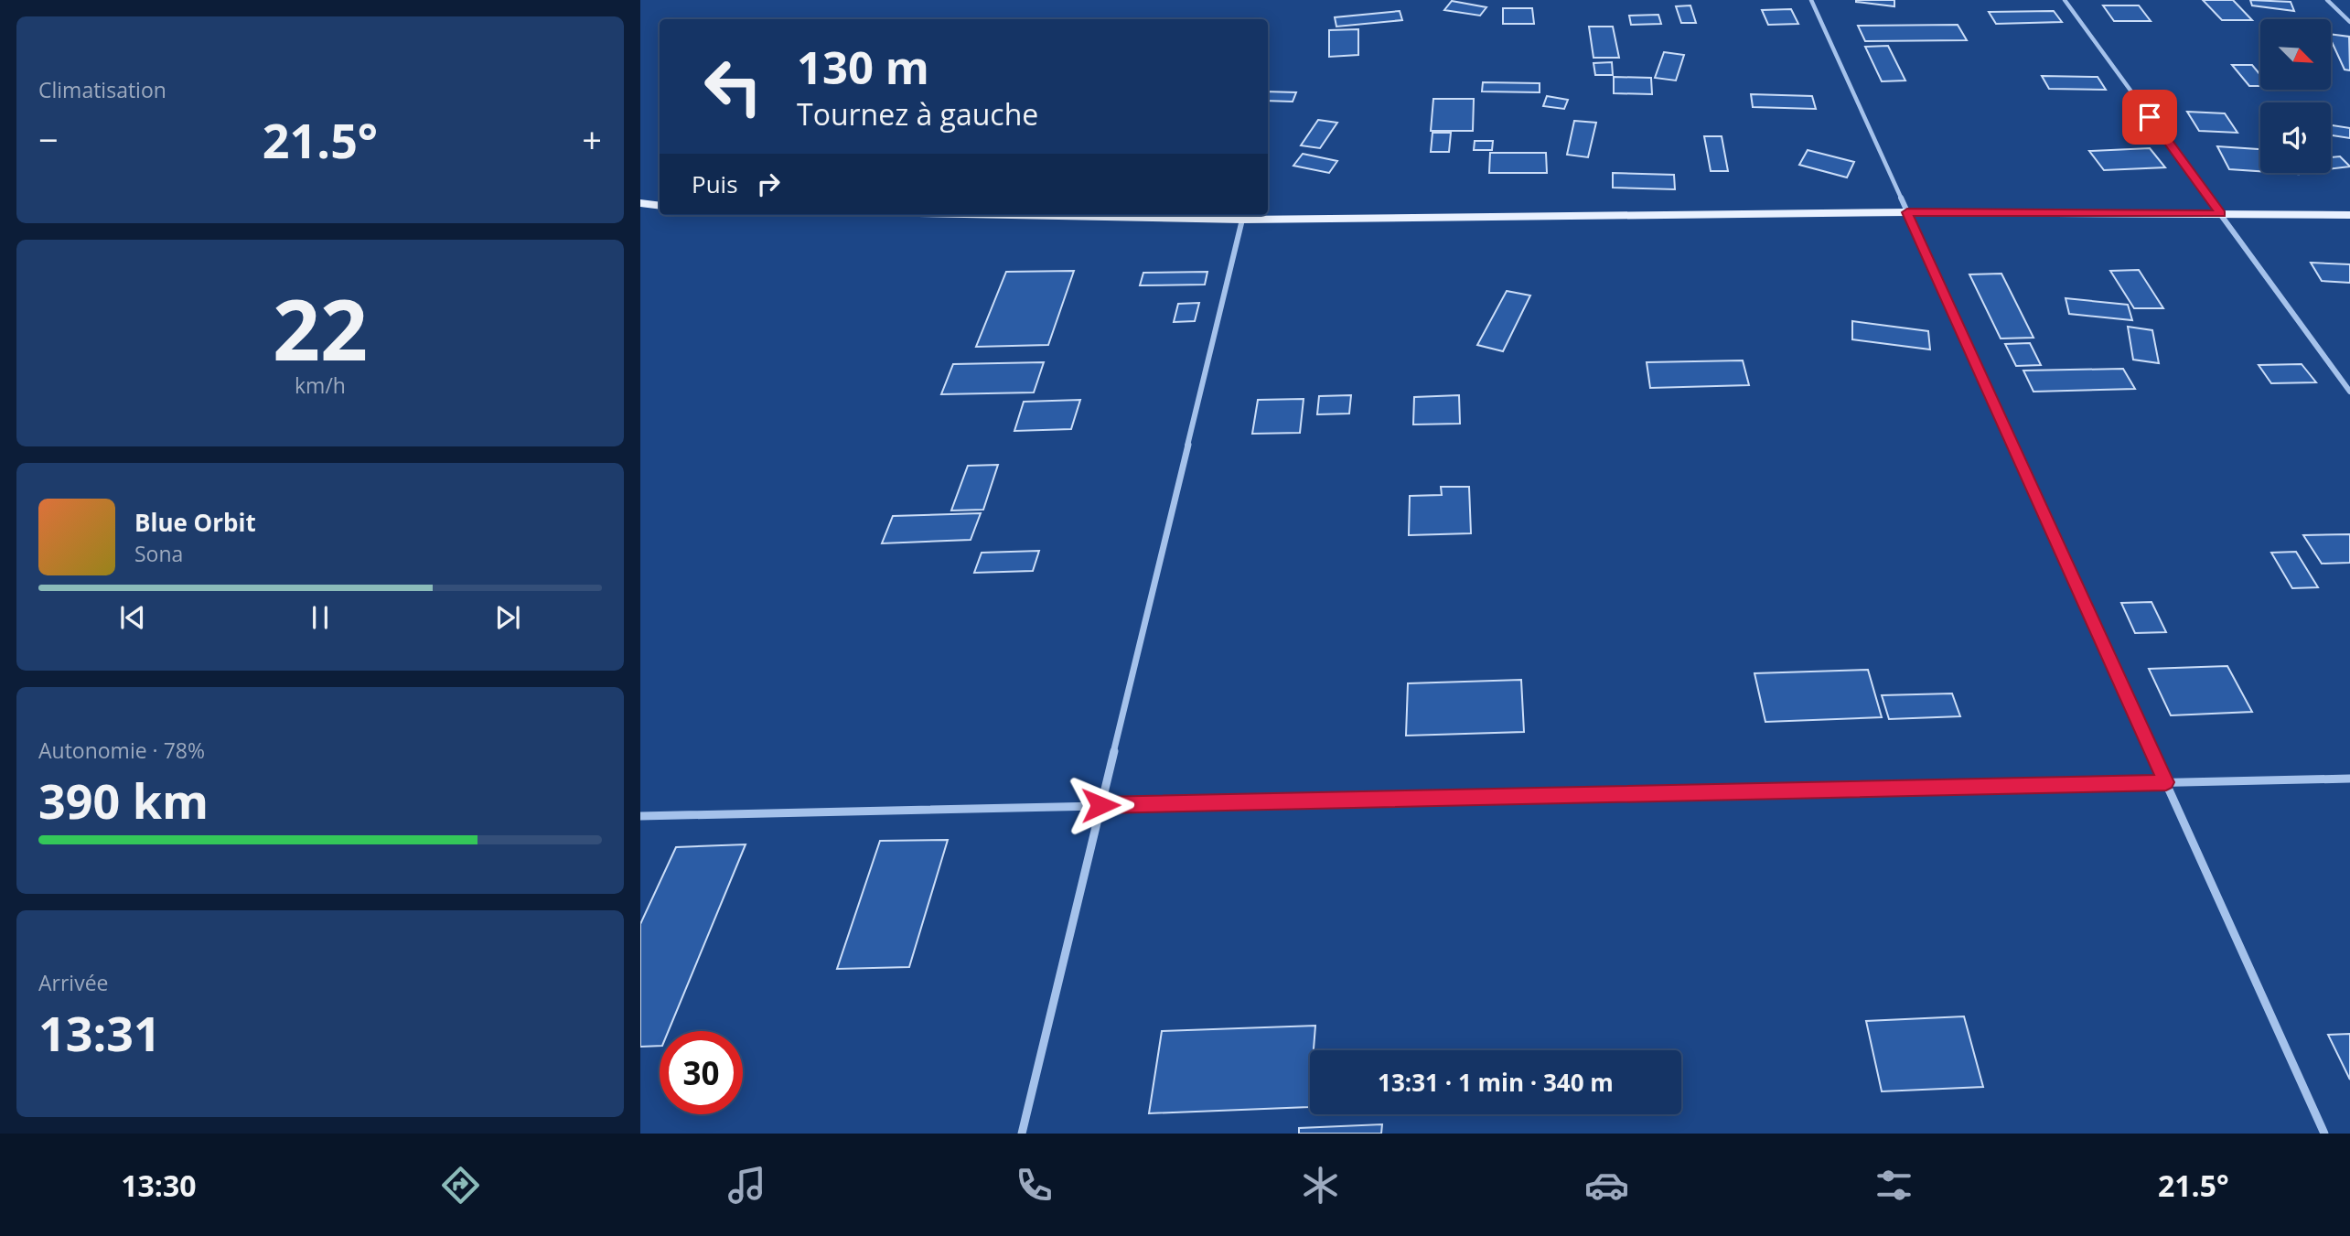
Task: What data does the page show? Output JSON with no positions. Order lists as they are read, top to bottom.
{
  "north": "bottom right",
  "page": {
    "tile": [
      "Climatisation",
      ["22", "km/h"],
      ["Autonomie · 78%", "390 km"],
      ["Arrivée", "13:31"]
    ],
    "turn": ["130 m", "Tournez à gauche"],
    "heat": ["−", "21.5°", "+"],
    "then": "Puis",
    "song": ["Blue Orbit", "Sona"],
    "limit": "30",
    "trip": "13:31 · 1 min · 340 m",
    "tabs": ["13:30", "21.5°"]
  }
}
